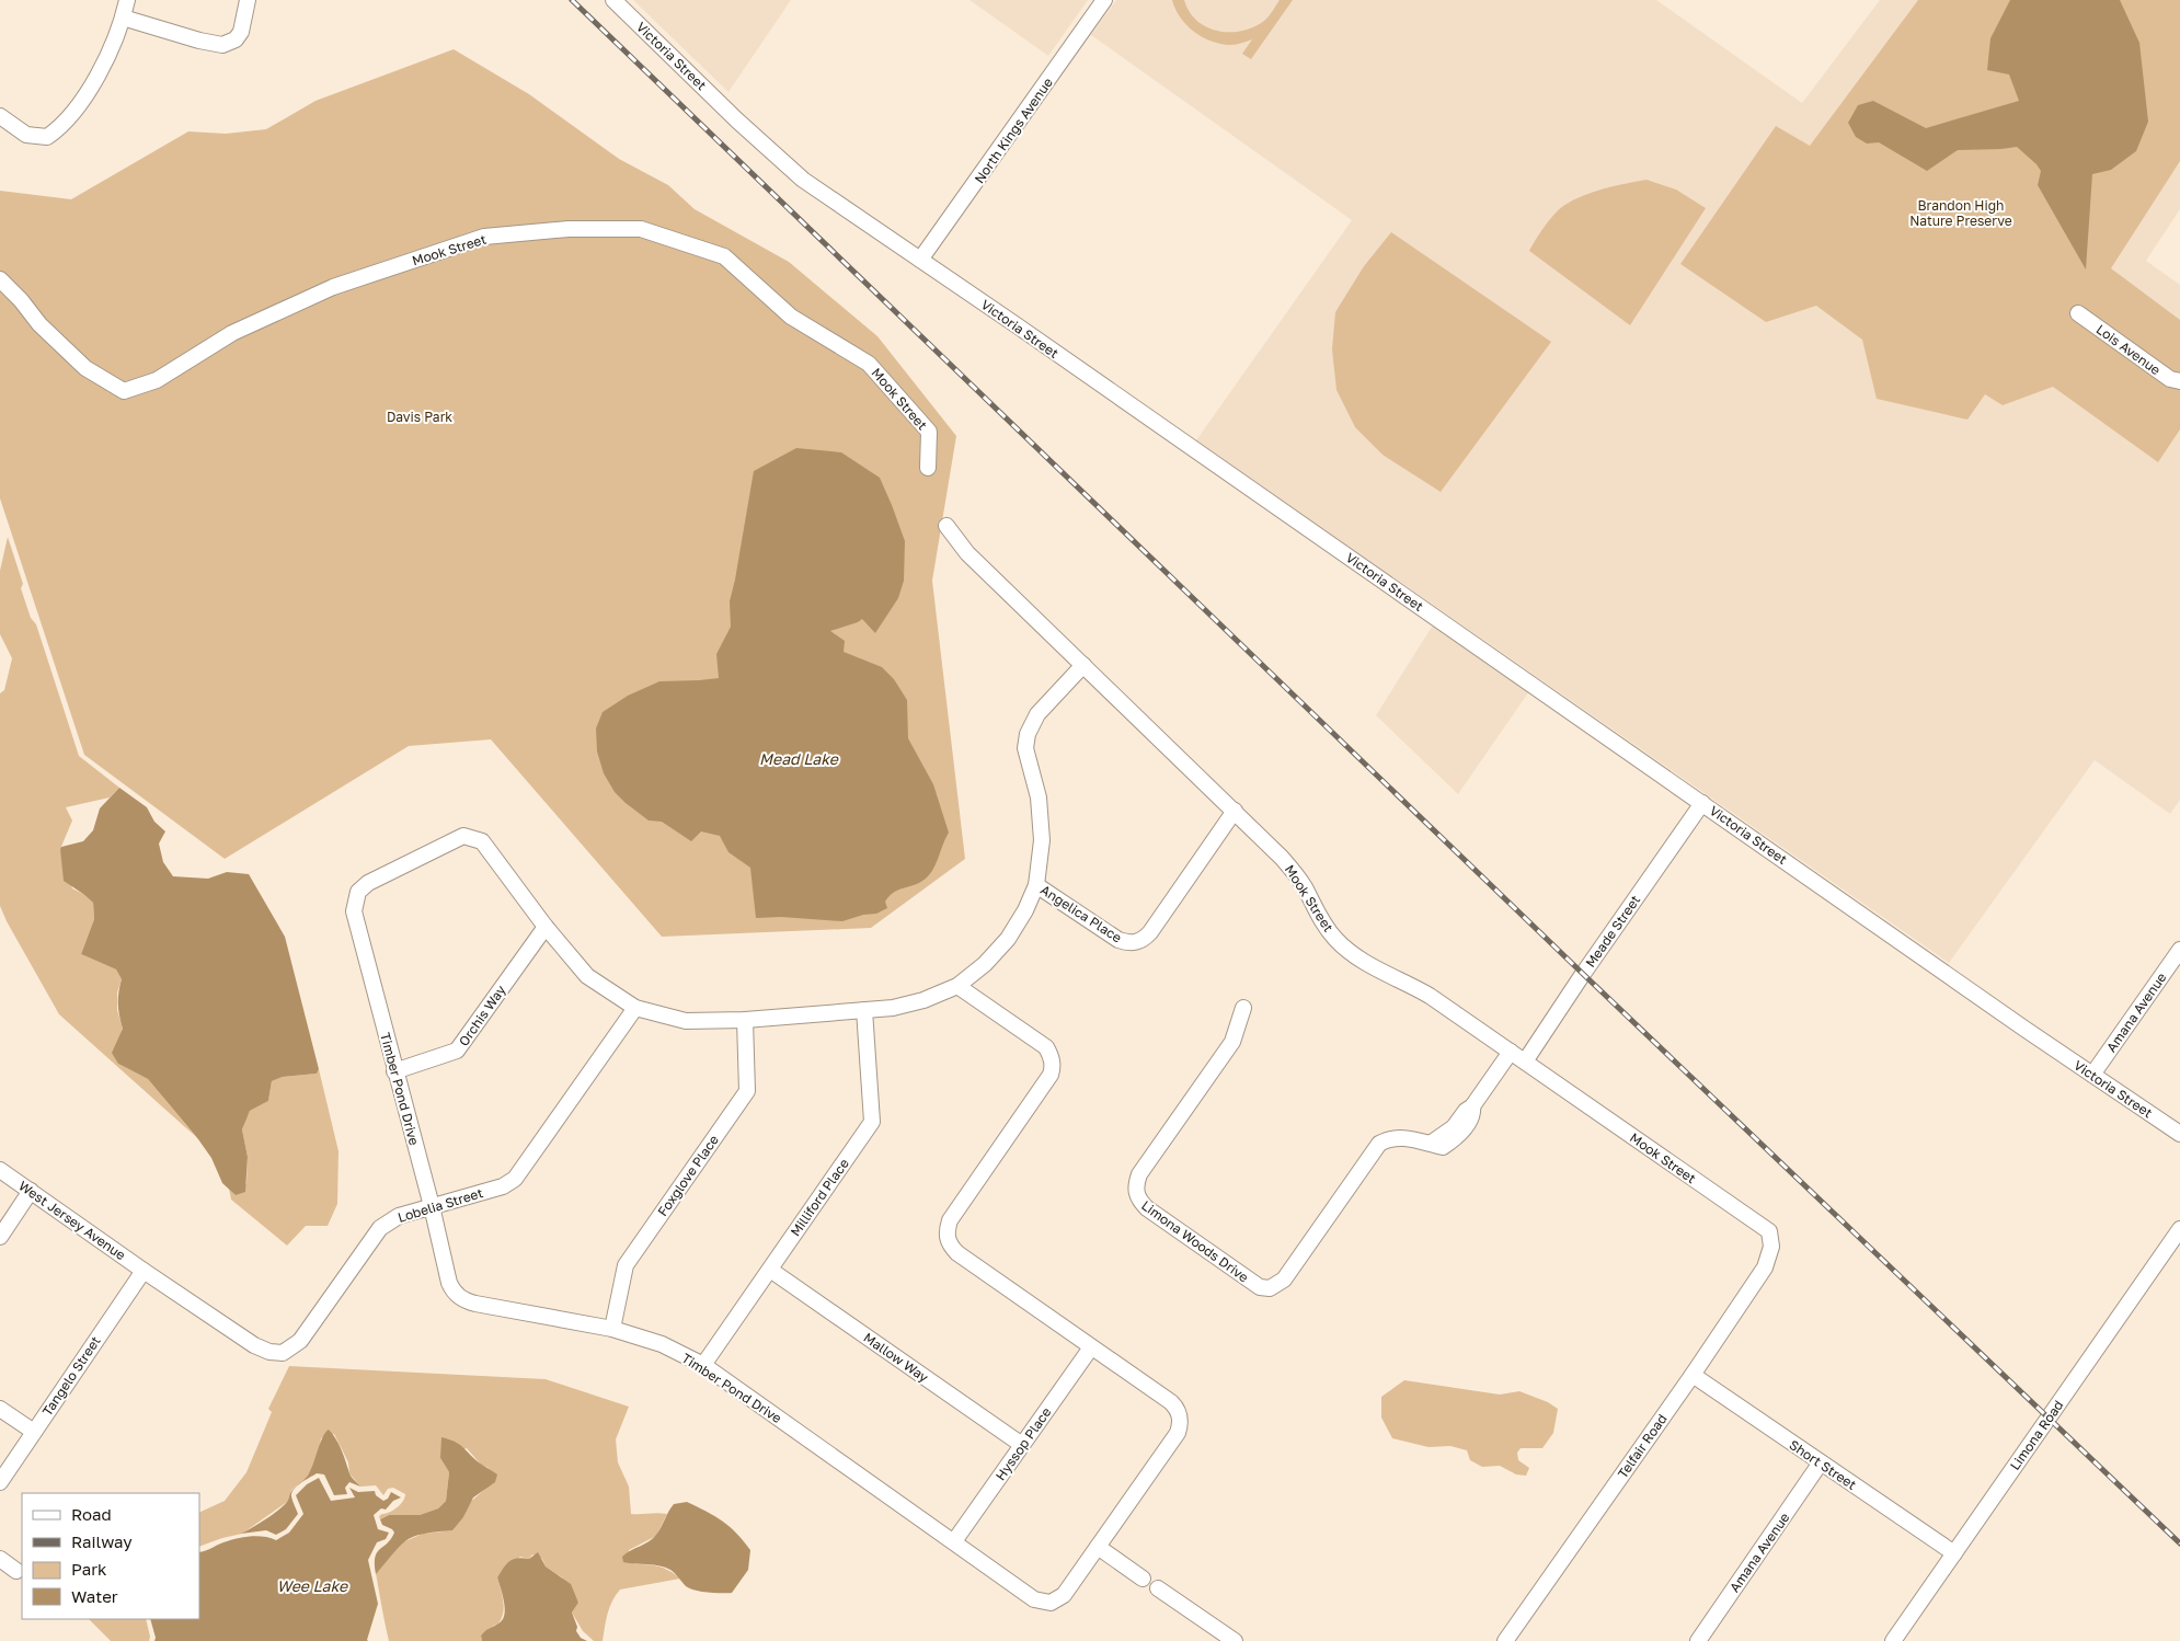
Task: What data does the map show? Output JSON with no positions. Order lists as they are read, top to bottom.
{
  "streets": {
    "street": [
      "Victoria Street",
      "North Kings Avenue",
      "Mook Street",
      "Lois Avenue",
      "Angelica Place",
      "Meade Street",
      "Amana Avenue",
      "Orchis Way",
      "Timber Pond Drive",
      "Foxglove Place",
      "Milliford Place",
      "Lobelia Street",
      "West Jersey Avenue",
      "Limona Woods Drive",
      "Mallow Way",
      "Tangelo Street",
      "Limona Road",
      "Hyssop Place",
      "Telfair Road",
      "Short Street"
    ]
  },
  "crossings": [
    ["Victoria Street", "North Kings Avenue"],
    ["Victoria Street", "Meade Street"],
    ["Victoria Street", "Amana Avenue"],
    ["Mook Street", "Angelica Place"],
    ["Mook Street", "Meade Street"],
    ["Mook Street", "Limona Woods Drive"],
    ["Mook Street", "Telfair Road"],
    ["Angelica Place", "Timber Pond Drive"],
    ["Amana Avenue", "Short Street"],
    ["Orchis Way", "Timber Pond Drive"],
    ["Timber Pond Drive", "Foxglove Place"],
    ["Timber Pond Drive", "Milliford Place"],
    ["Timber Pond Drive", "Lobelia Street"],
    ["Timber Pond Drive", "Hyssop Place"],
    ["Milliford Place", "Mallow Way"],
    ["Lobelia Street", "West Jersey Avenue"],
    ["Lobelia Street", "Tangelo Street"],
    ["West Jersey Avenue", "Tangelo Street"],
    ["Mallow Way", "Hyssop Place"],
    ["Limona Road", "Short Street"],
    ["Telfair Road", "Short Street"]
  ],
  "water": ["Mead Lake", "Wee Lake"],
  "parks": ["Brandon High Nature Preserve", "Davis Park"],
  "legend": [
    "Road",
    "Railway",
    "Park",
    "Water"
  ]
}
